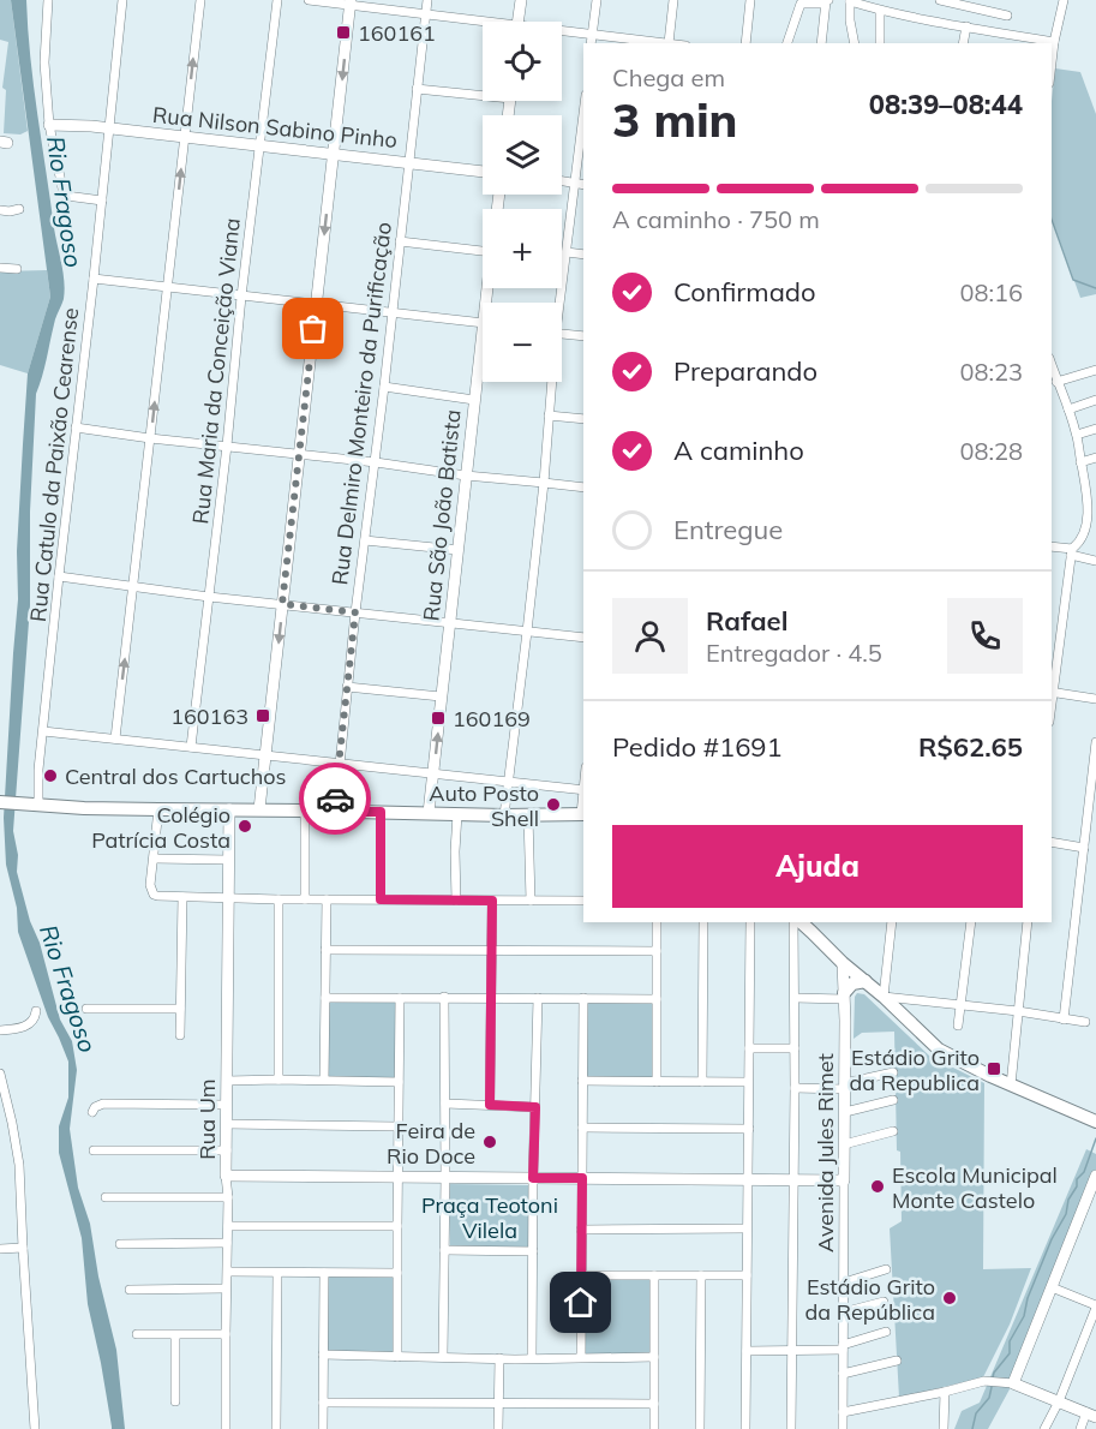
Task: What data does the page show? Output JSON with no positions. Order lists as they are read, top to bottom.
{
  "streets": {
    "street": [
      "Rua Nilson Sabino Pinho",
      "Rua Maria da Conceição Viana",
      "Rua Delmiro Monteiro da Purificação",
      "Rua Catulo da Paixão Cearense",
      "Rua São João Batista",
      "Rua Um",
      "Avenida Jules Rimet"
    ]
  },
  "crossings": [
    ["Rua Nilson Sabino Pinho", "Rua Maria da Conceição Viana"],
    ["Rua Nilson Sabino Pinho", "Rua Delmiro Monteiro da Purificação"],
    ["Rua Nilson Sabino Pinho", "Rua Catulo da Paixão Cearense"]
  ],
  "water": ["Rio Fragoso"],
  "parks": ["Praça Teotoni Vilela"],
  "places": {
    "transit": [
      "160161",
      "160163",
      "160169",
      "Estádio Grito da Republica"
    ],
    "other": [
      "Central dos Cartuchos",
      "Auto Posto Shell",
      "Colégio Patrícia Costa",
      "Feira de Rio Doce",
      "Escola Municipal Monte Castelo",
      "Estádio Grito da República"
    ]
  },
  "page": {
    "map_buttons": ["+", "−"],
    "heading": ["3 min", "Chega em", "08:39–08:44"],
    "panel": [
      "Rafael",
      "Entregador · 4.5",
      "Pedido #1691",
      "R$62.65"
    ],
    "bar": "A caminho · 750 m",
    "list": [
      ["Confirmado", "08:16"],
      ["Preparando", "08:23"],
      ["A caminho", "08:28"],
      "Entregue"
    ],
    "buttons": "Ajuda"
  }
}
